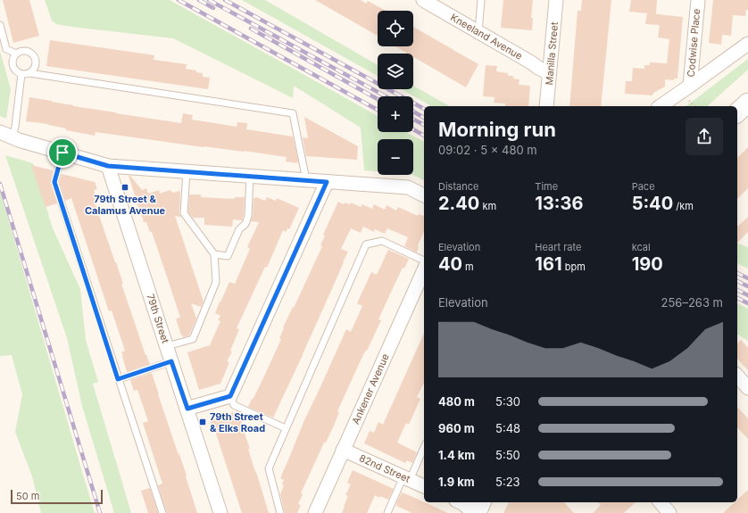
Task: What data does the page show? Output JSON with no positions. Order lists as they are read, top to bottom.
{
  "streets": {
    "street": [
      "Kneeland Avenue",
      "Codwise Place",
      "Manilla Street",
      "79th Street",
      "Ankener Avenue",
      "82nd Street"
    ]
  },
  "crossings": [
    ["Kneeland Avenue", "Manilla Street"],
    ["Ankener Avenue", "82nd Street"]
  ],
  "places": {
    "transit": ["79th Street & Calamus Avenue", "79th Street & Elks Road"]
  },
  "scale_bar": "50 m",
  "page": {
    "map_buttons": ["+", "−"],
    "heading": ["Morning run", "09:02 · 5 × 480 m"],
    "stats": [
      ["Distance", "2.40 km"],
      ["Time", "13:36"],
      ["Pace", "5:40 /km"],
      ["Elevation", "40 m"],
      ["Heart rate", "161 bpm"],
      ["kcal", "190"]
    ],
    "chart": ["Elevation", "256–263 m"],
    "list": [
      {
        "name": "480 m",
        "note": "5:30"
      },
      {
        "name": "960 m",
        "note": "5:48"
      },
      {
        "name": "1.4 km",
        "note": "5:50"
      },
      {
        "name": "1.9 km",
        "note": "5:23"
      }
    ],
    "scale": "50 m"
  }
}
